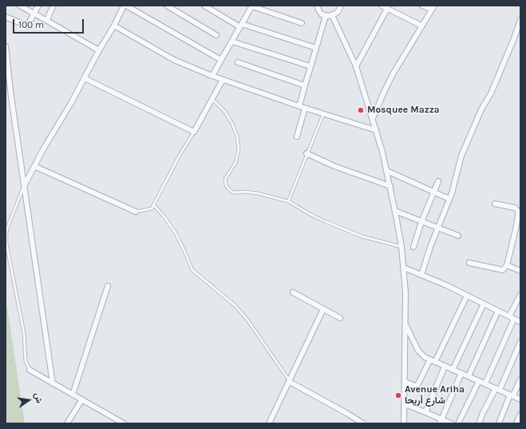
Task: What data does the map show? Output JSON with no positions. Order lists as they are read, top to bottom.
{
  "places": ["Mosquee Mazza", "Avenue Ariha شارع أريحا"],
  "scale_bar": "100 m",
  "north": "right"
}
